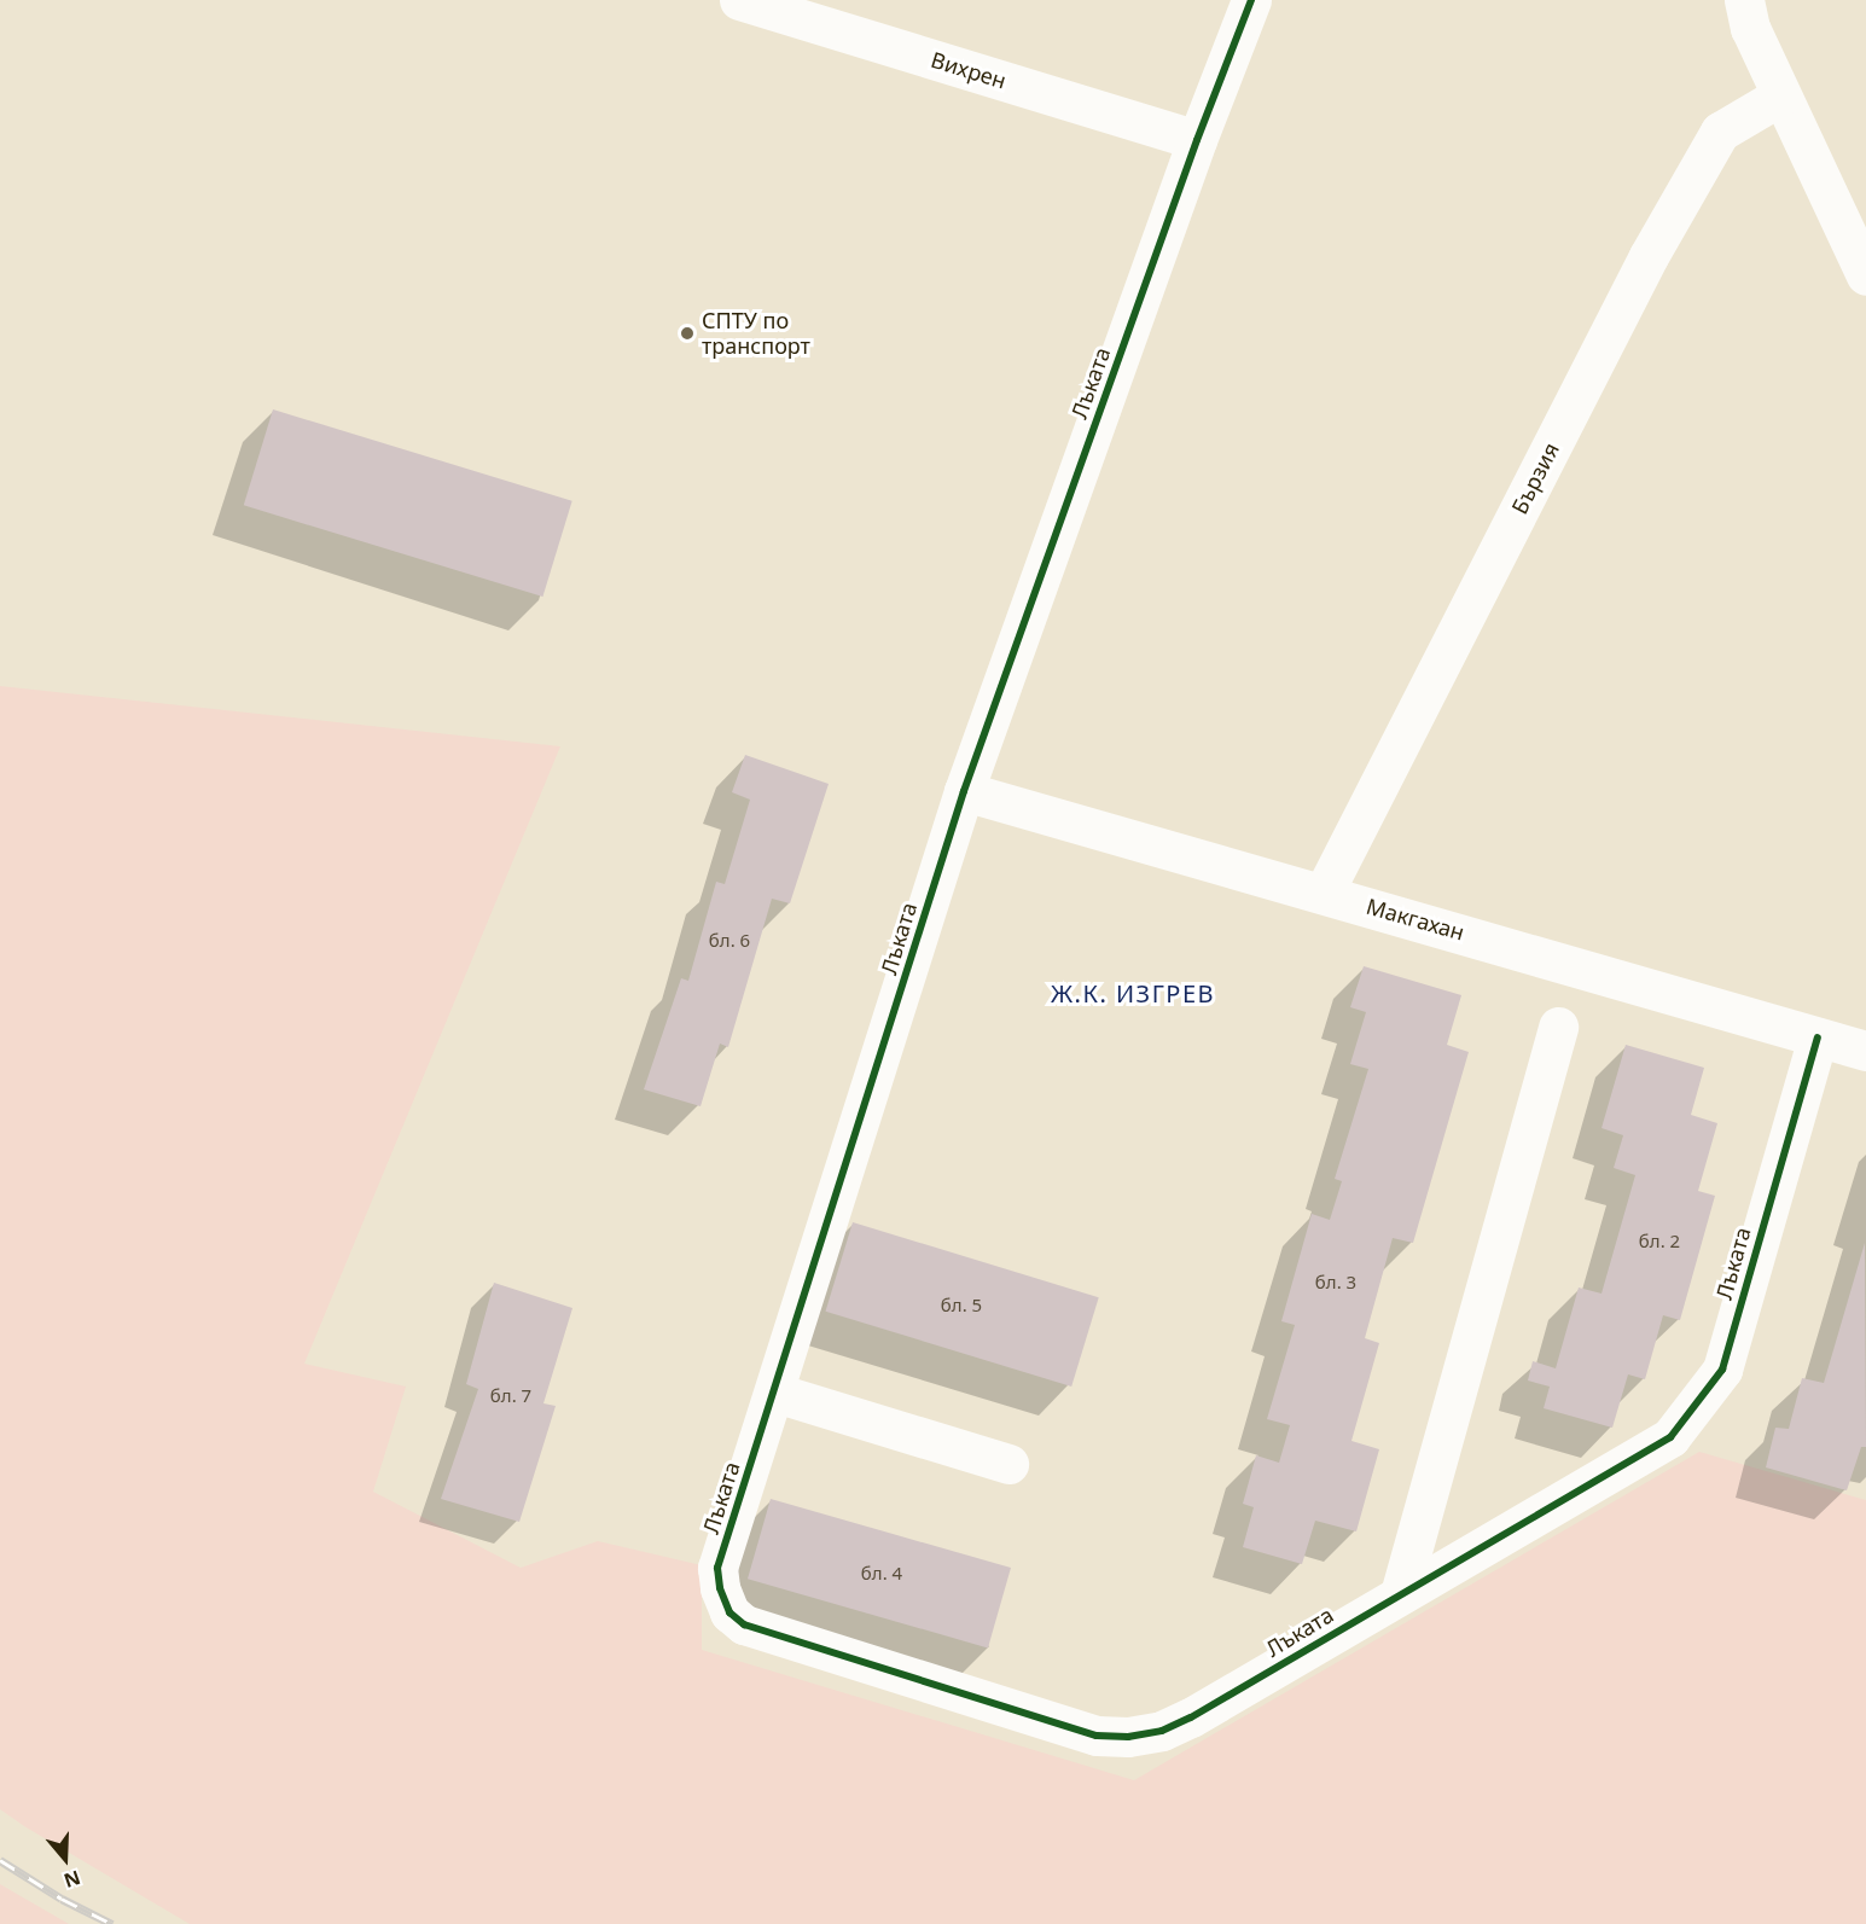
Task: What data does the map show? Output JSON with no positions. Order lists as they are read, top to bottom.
{
  "streets": {
    "street": [
      "Вихрен",
      "Лъката",
      "Бързия",
      "Макгахан"
    ]
  },
  "crossings": [
    ["Вихрен", "Лъката"],
    ["Лъката", "Макгахан"],
    ["Бързия", "Макгахан"]
  ],
  "districts": ["Ж.К. ИЗГРЕВ"],
  "places": ["СПТУ по транспорт"],
  "house_numbers": [
    "бл. 6",
    "бл. 2",
    "бл. 3",
    "бл. 5",
    "бл. 7",
    "бл. 4"
  ],
  "north": "bottom"
}
